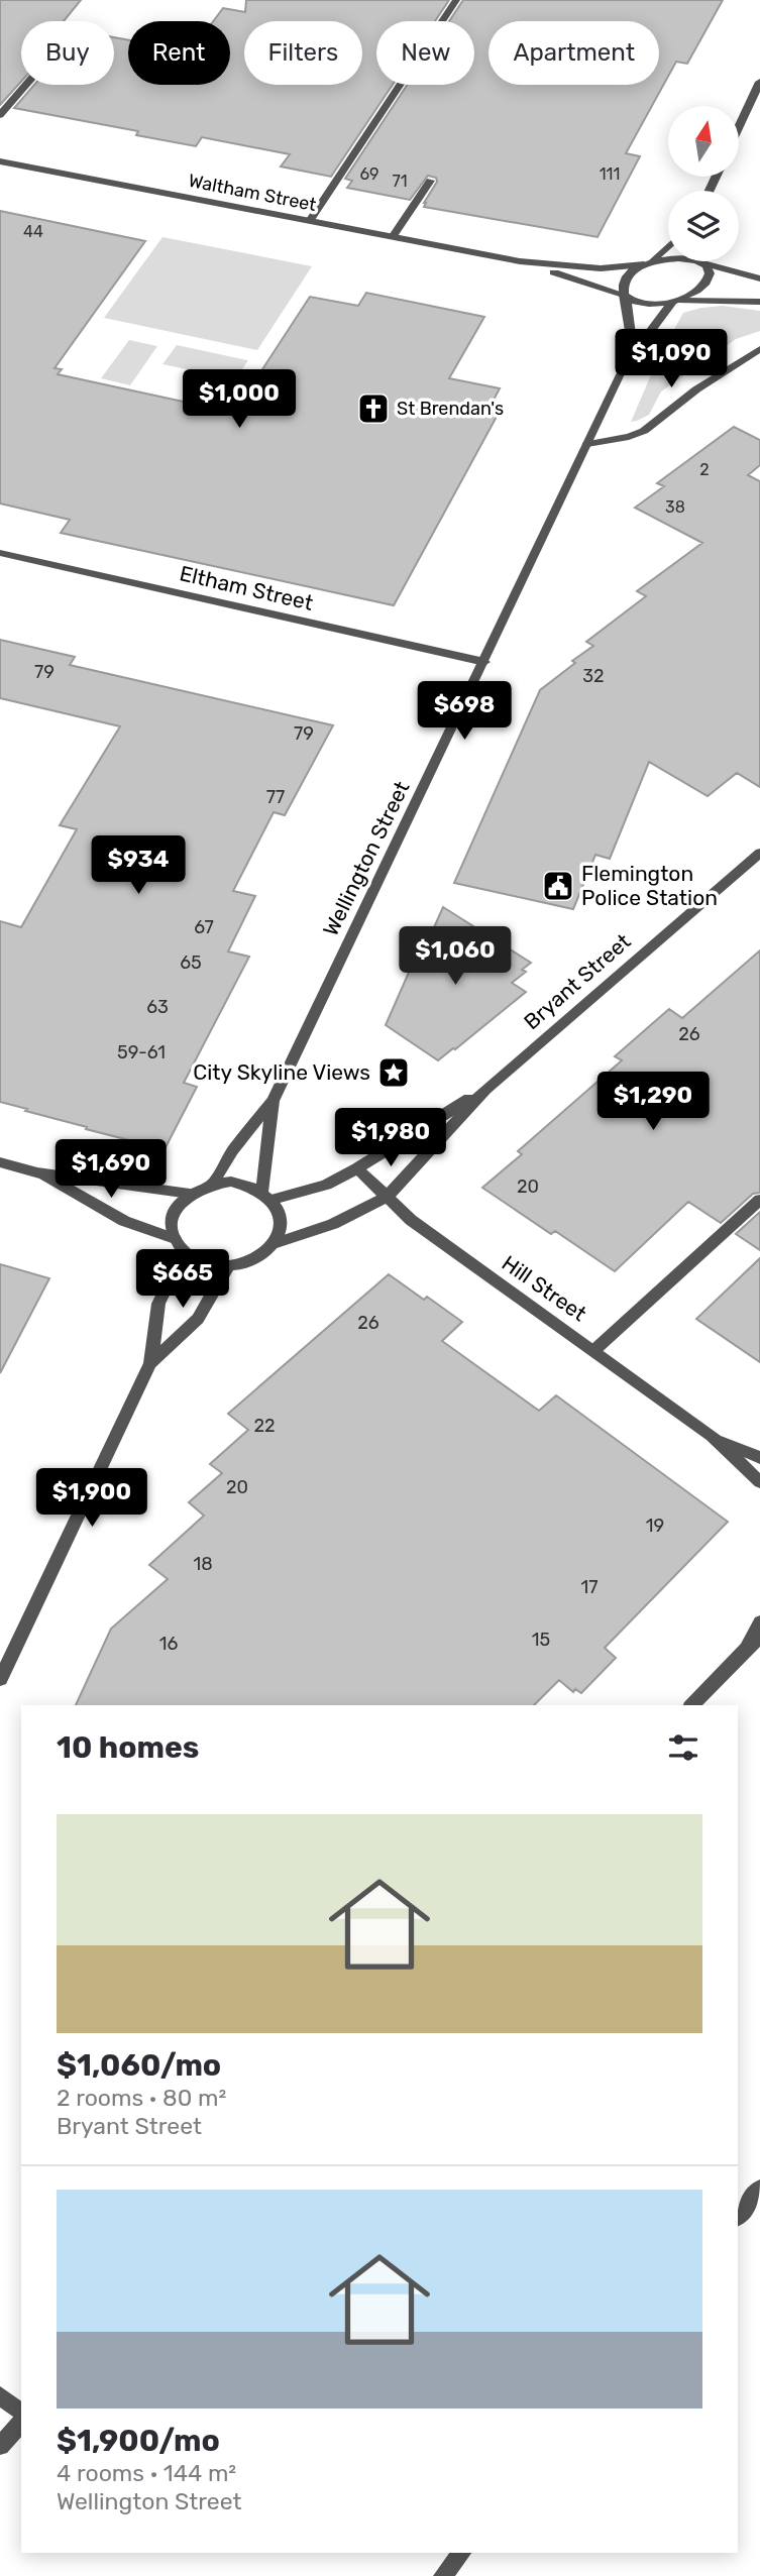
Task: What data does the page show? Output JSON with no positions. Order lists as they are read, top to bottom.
{
  "streets": {
    "street": [
      "Waltham Street",
      "Eltham Street",
      "Wellington Street",
      "Bryant Street",
      "Hill Street"
    ]
  },
  "crossings": [
    ["Waltham Street", "Wellington Street"],
    ["Eltham Street", "Wellington Street"],
    ["Wellington Street", "Bryant Street"],
    ["Bryant Street", "Hill Street"]
  ],
  "places": {
    "church": ["St Brendan's"],
    "public building": ["Flemington Police Station"],
    "place": ["City Skyline Views"]
  },
  "house_numbers": [
    "69",
    "111",
    "71",
    "44",
    "2",
    "38",
    "79",
    "32",
    "79",
    "77",
    "67",
    "65",
    "63",
    "26",
    "59-61",
    "20",
    "26",
    "22",
    "20",
    "19",
    "18",
    "17",
    "15",
    "16"
  ],
  "north": "top",
  "page": {
    "chip": [
      "Buy",
      "Rent",
      "Filters",
      "New",
      "Apartment"
    ],
    "price": [
      "$1,090",
      "$1,000",
      "$698",
      "$934",
      "$1,060",
      "$1,290",
      "$1,980",
      "$1,690",
      "$665",
      "$1,900"
    ],
    "heading": "10 homes",
    "list": [
      {
        "name": "$1,060/mo",
        "note": "2 rooms · 80 m² · Bryant Street"
      },
      {
        "name": "$1,900/mo",
        "note": "4 rooms · 144 m² · Wellington Street"
      }
    ]
  }
}
